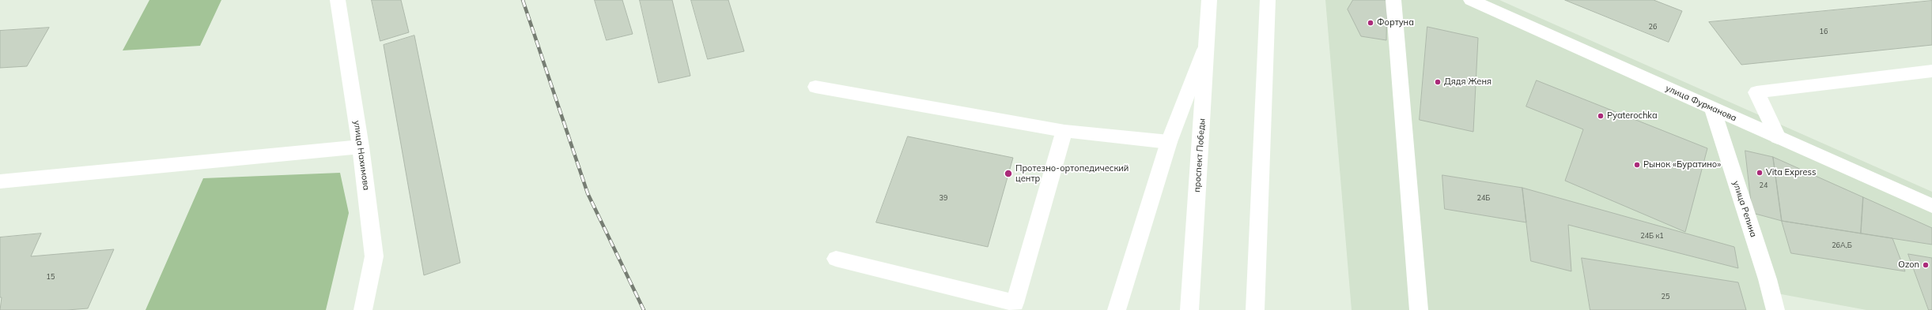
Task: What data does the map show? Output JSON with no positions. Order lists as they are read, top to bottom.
{
  "streets": {
    "street": [
      "улица Фурманова",
      "улица Нахимова",
      "проспект Победы",
      "улица Репина"
    ]
  },
  "crossings": [
    ["улица Фурманова", "улица Репина"]
  ],
  "places": [
    "Фортуна",
    "Дядя Женя",
    "Pyaterochka",
    "Рынок «Буратино»",
    "Vita Express",
    "Протезно-ортопедический центр",
    "Ozon"
  ],
  "house_numbers": [
    "26",
    "16",
    "24",
    "39",
    "24Б",
    "24Б к1",
    "26А,Б",
    "15",
    "25"
  ]
}
